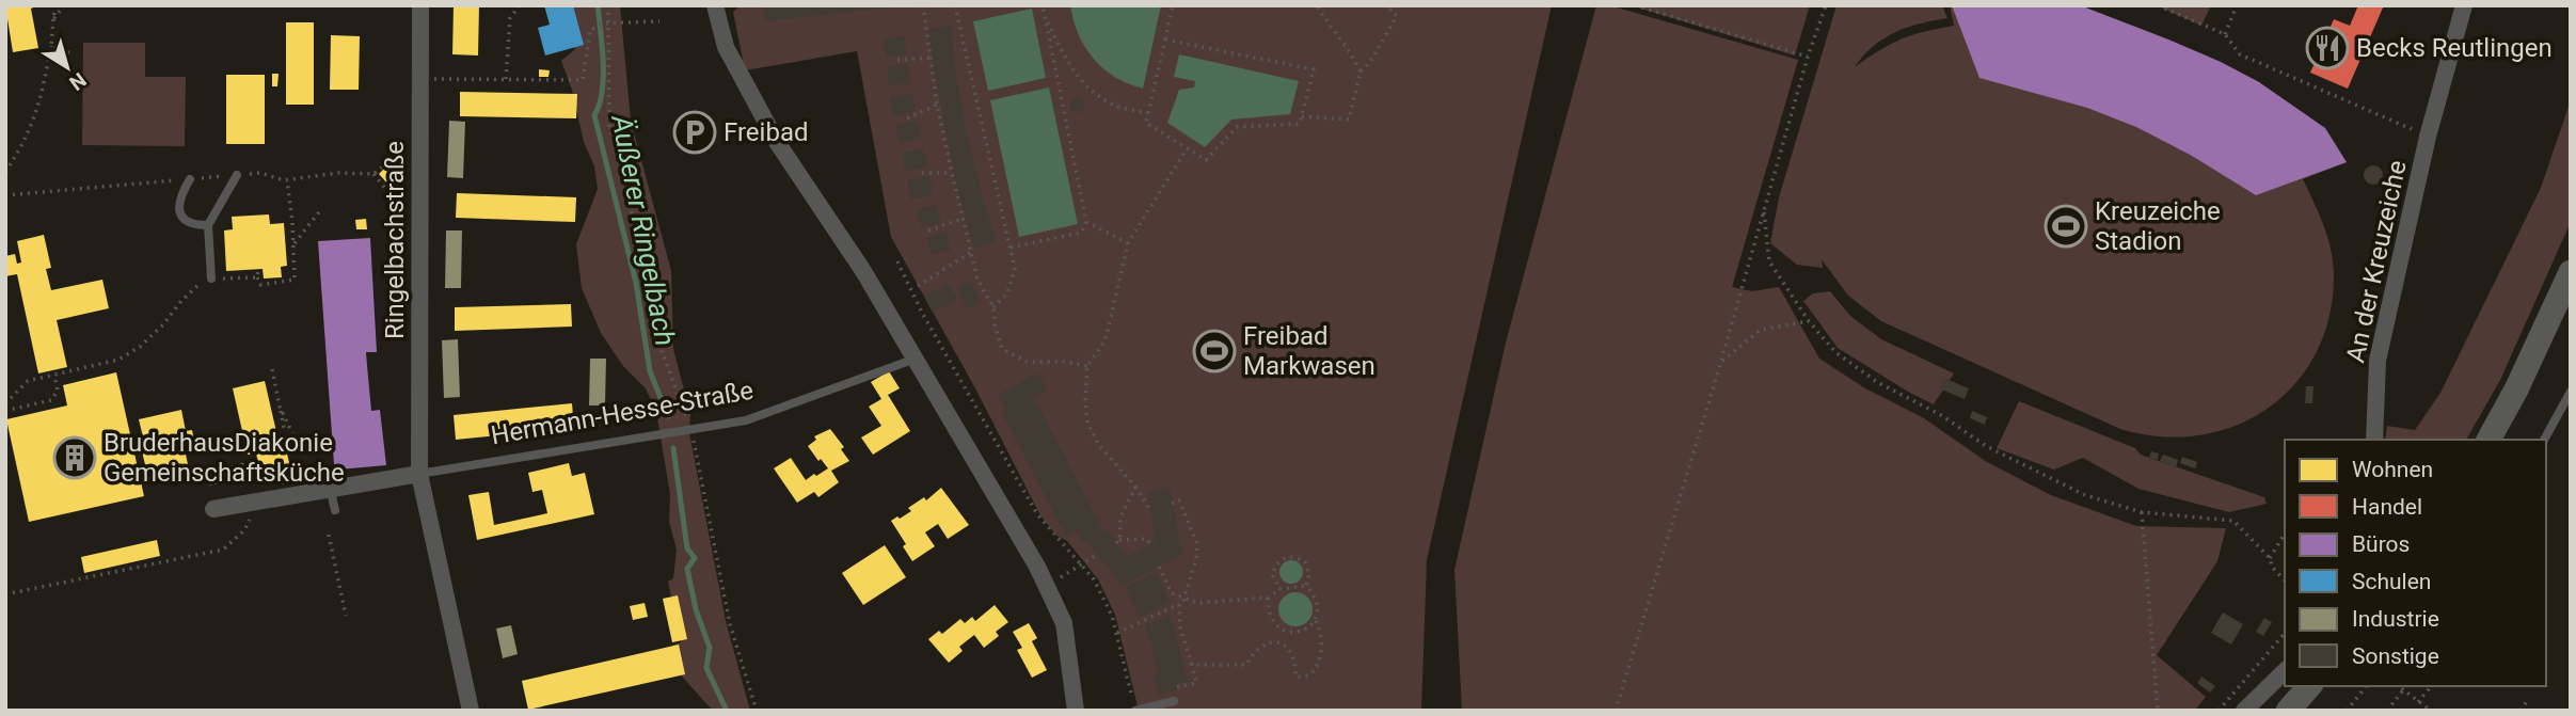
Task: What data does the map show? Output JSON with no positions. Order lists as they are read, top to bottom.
{
  "streets": {
    "street": ["Ringelbachstraße", "An der Kreuzeiche"],
    "lane": ["Hermann-Hesse-Straße"]
  },
  "crossings": [
    ["Ringelbachstraße", "Hermann-Hesse-Straße"]
  ],
  "water": ["Äußerer Ringelbach"],
  "places": {
    "restaurant": ["Becks Reutlingen"],
    "parking": ["Freibad"],
    "sports": ["Kreuzeiche Stadion", "Freibad Markwasen"],
    "building": ["BruderhausDiakonie Gemeinschaftsküche"]
  },
  "legend": [
    "Wohnen",
    "Handel",
    "Büros",
    "Schulen",
    "Industrie",
    "Sonstige"
  ],
  "north": "bottom right"
}
